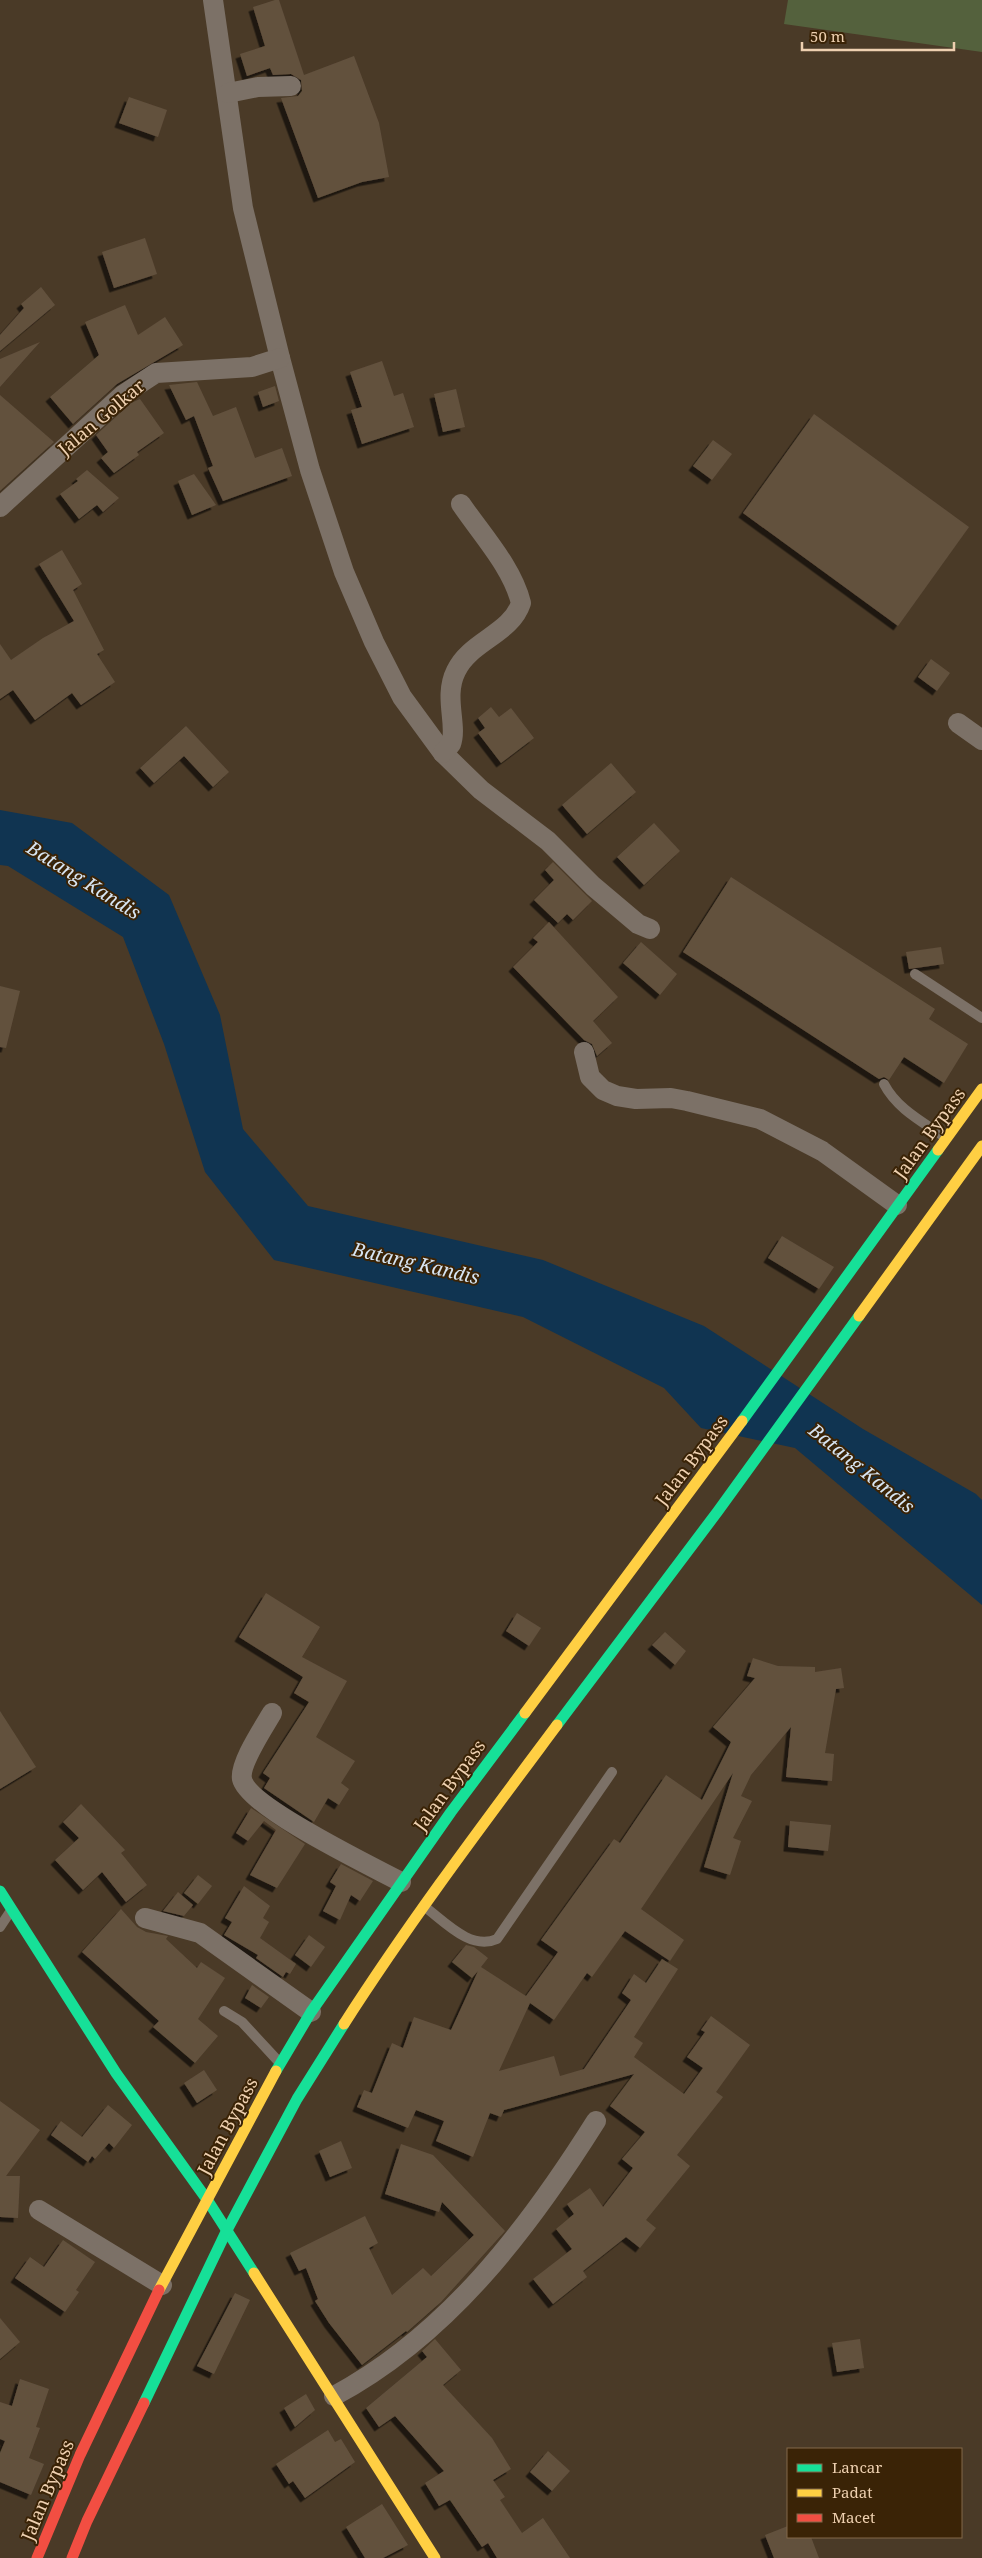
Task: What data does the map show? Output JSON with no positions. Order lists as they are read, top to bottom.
{
  "streets": {
    "main road": ["Jalan Bypass"],
    "street": ["Jalan Golkar"]
  },
  "water": ["Batang Kandis"],
  "legend": ["Lancar", "Padat", "Macet"],
  "scale_bar": "50 m"
}
